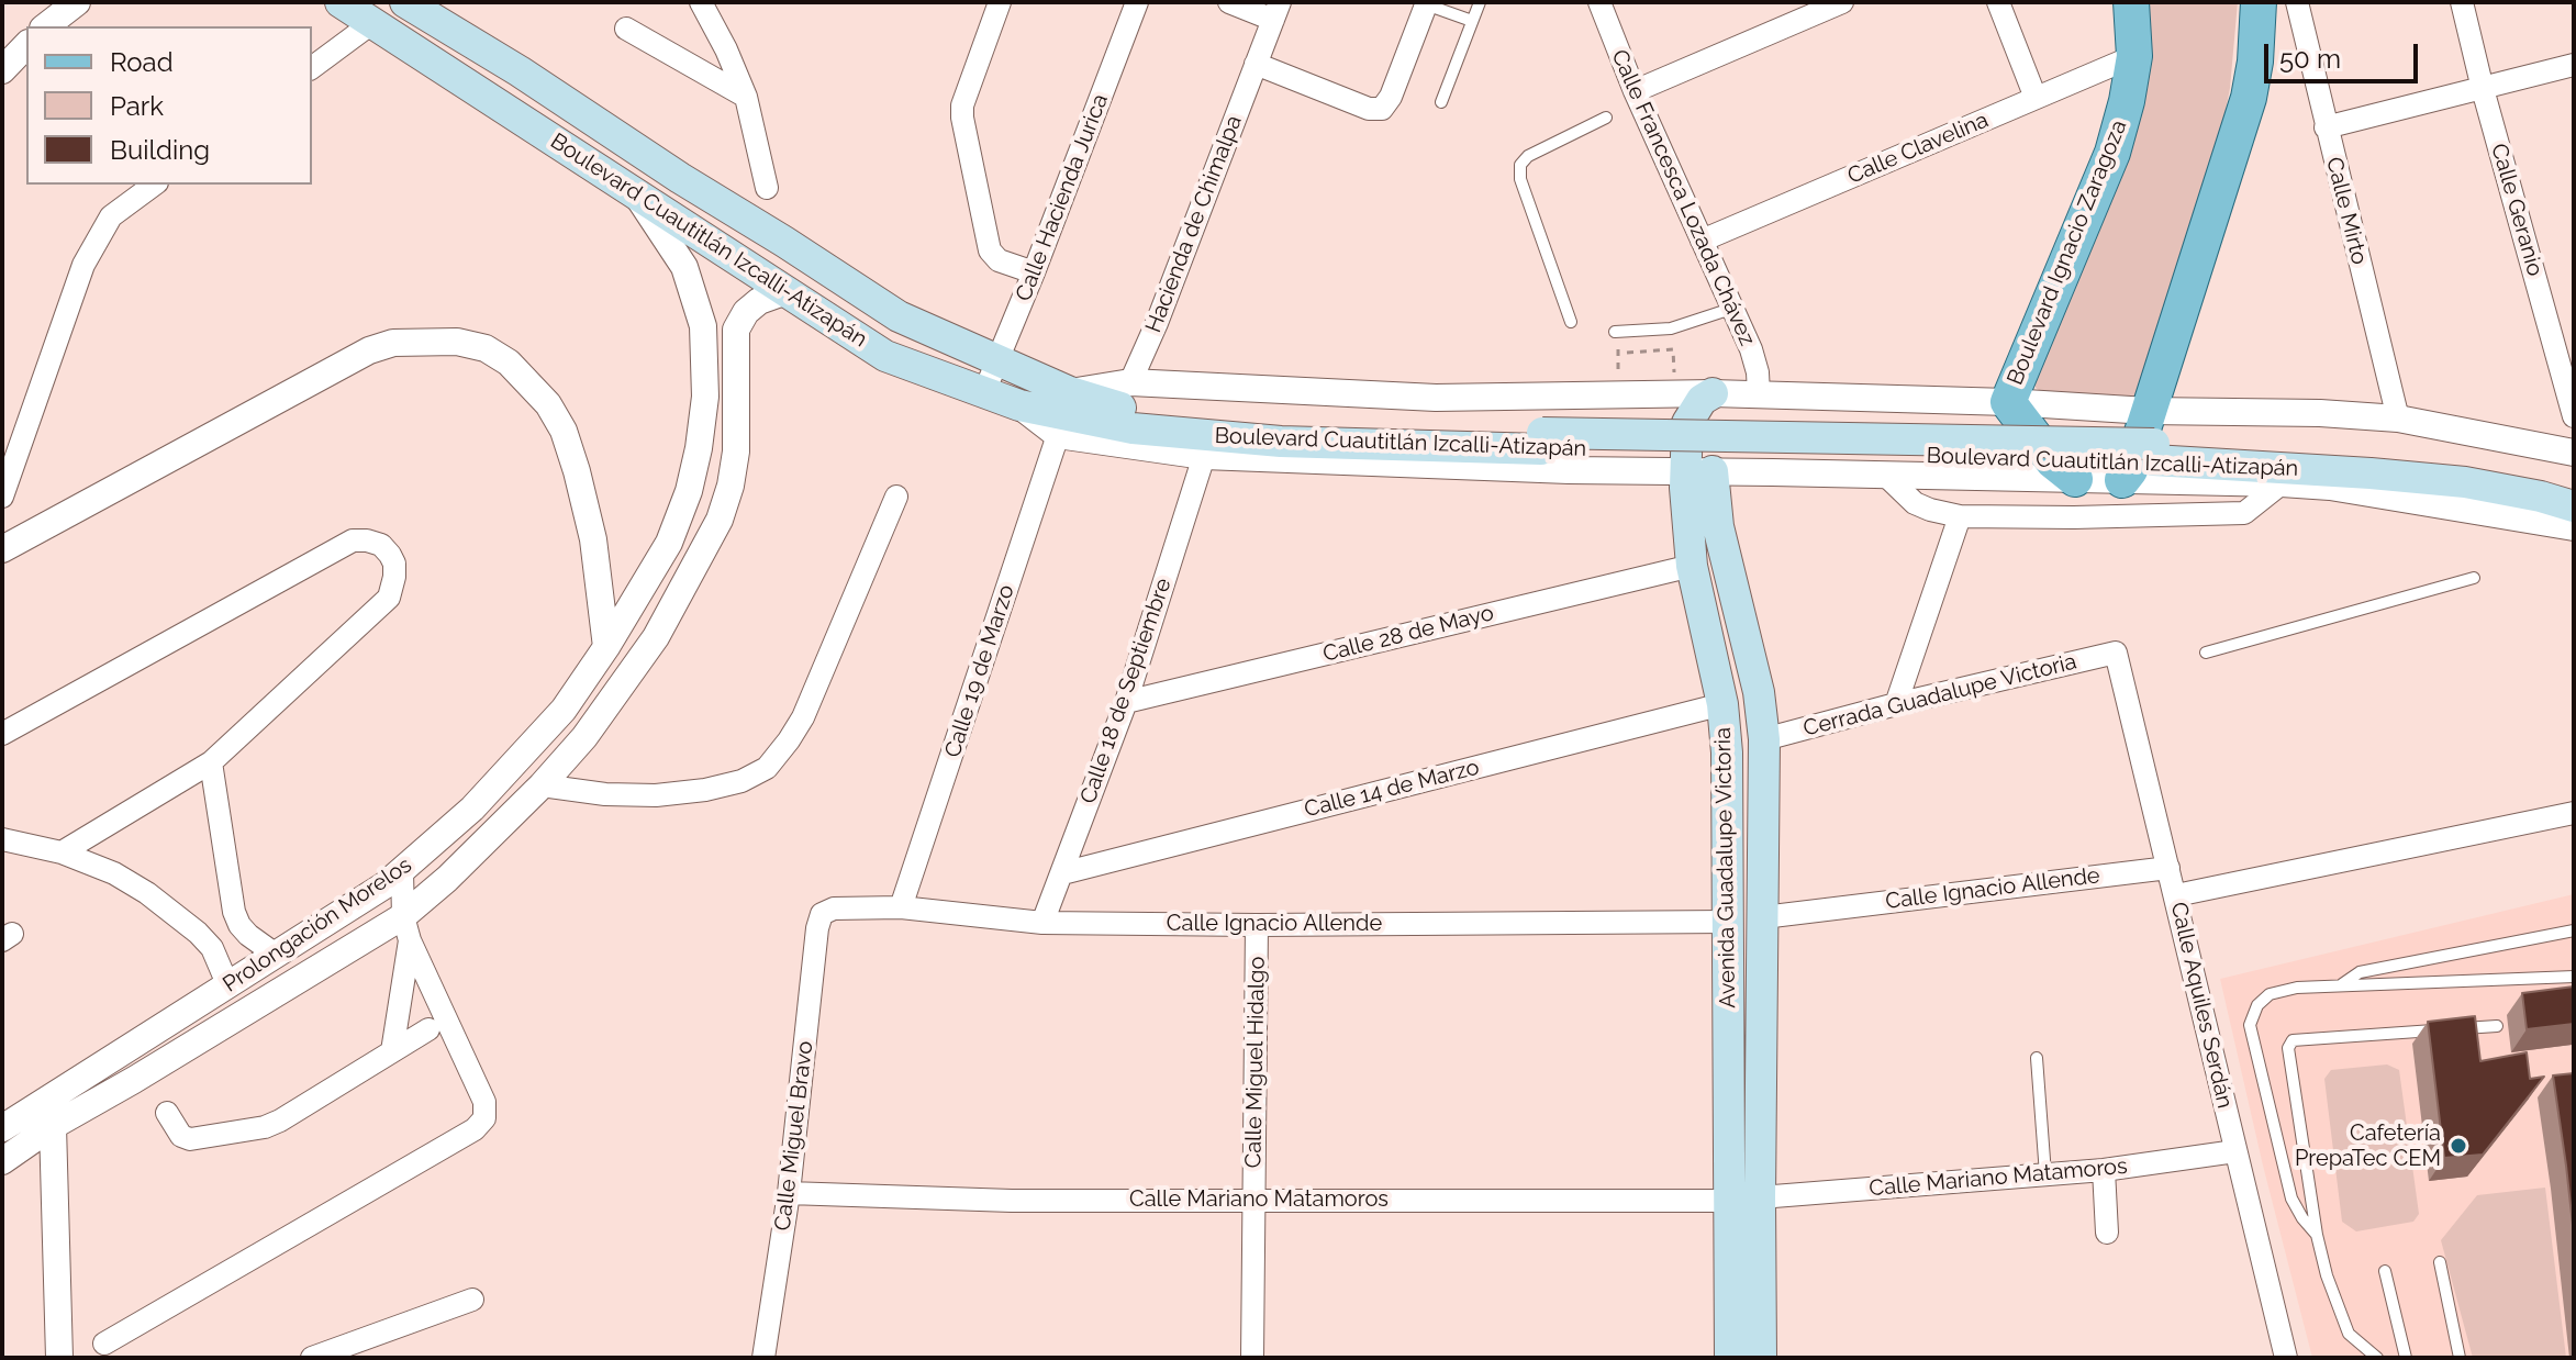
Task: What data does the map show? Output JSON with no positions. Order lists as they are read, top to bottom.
{
  "streets": {
    "main road": ["Boulevard Cuautitlán Izcalli-Atizapán", "Boulevard Ignacio Zaragoza", "Avenida Guadalupe Victoria"],
    "street": [
      "Calle Clavelina",
      "Calle Hacienda Jurica",
      "Calle Francesca Lozada Chávez",
      "Calle Geranio",
      "Calle Mirto",
      "Hacienda de Chimalpa",
      "Calle 28 de Mayo",
      "Calle 19 de Marzo",
      "Calle 18 de Septiembre",
      "Cerrada Guadalupe Victoria",
      "Calle 14 de Marzo",
      "Calle Ignacio Allende",
      "Prolongación Morelos",
      "Calle Aquiles Serdán",
      "Calle Miguel Hidalgo",
      "Calle Miguel Bravo",
      "Calle Mariano Matamoros"
    ]
  },
  "crossings": [
    ["Calle Clavelina", "Calle Francesca Lozada Chávez"],
    ["Calle Clavelina", "Boulevard Ignacio Zaragoza"],
    ["Calle Hacienda Jurica", "Boulevard Cuautitlán Izcalli-Atizapán"],
    ["Hacienda de Chimalpa", "Boulevard Cuautitlán Izcalli-Atizapán"],
    ["Boulevard Cuautitlán Izcalli-Atizapán", "Prolongación Morelos"],
    ["Calle 28 de Mayo", "Calle 18 de Septiembre"],
    ["Calle 28 de Mayo", "Avenida Guadalupe Victoria"],
    ["Calle 19 de Marzo", "Calle Ignacio Allende"],
    ["Calle 18 de Septiembre", "Calle 14 de Marzo"],
    ["Calle 18 de Septiembre", "Calle Ignacio Allende"],
    ["Cerrada Guadalupe Victoria", "Avenida Guadalupe Victoria"],
    ["Cerrada Guadalupe Victoria", "Calle Aquiles Serdán"],
    ["Calle 14 de Marzo", "Avenida Guadalupe Victoria"],
    ["Avenida Guadalupe Victoria", "Calle Ignacio Allende"],
    ["Avenida Guadalupe Victoria", "Calle Mariano Matamoros"],
    ["Calle Ignacio Allende", "Calle Aquiles Serdán"],
    ["Calle Ignacio Allende", "Calle Miguel Hidalgo"],
    ["Calle Ignacio Allende", "Calle Miguel Bravo"],
    ["Calle Aquiles Serdán", "Calle Mariano Matamoros"],
    ["Calle Miguel Hidalgo", "Calle Mariano Matamoros"],
    ["Calle Miguel Bravo", "Calle Mariano Matamoros"]
  ],
  "places": ["Cafetería PrepaTec CEM"],
  "legend": ["Road", "Park", "Building"],
  "scale_bar": "50 m"
}
